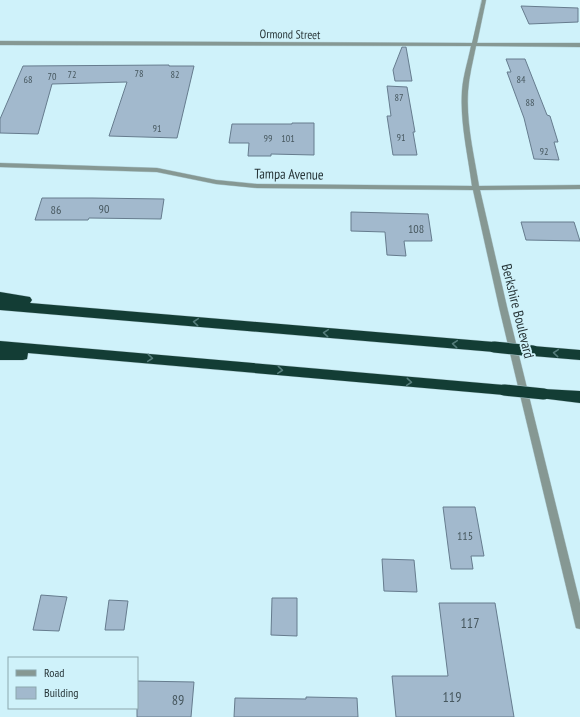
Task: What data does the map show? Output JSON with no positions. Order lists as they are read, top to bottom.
{
  "streets": {
    "street": ["Ormond Street", "Tampa Avenue", "Berkshire Boulevard"]
  },
  "crossings": [
    ["Ormond Street", "Berkshire Boulevard"],
    ["Tampa Avenue", "Berkshire Boulevard"]
  ],
  "house_numbers": [
    "78",
    "72",
    "82",
    "70",
    "68",
    "84",
    "87",
    "88",
    "91",
    "91",
    "99",
    "101",
    "92",
    "90",
    "86",
    "108",
    "115",
    "117",
    "119",
    "89"
  ],
  "legend": ["Road", "Building"]
}
